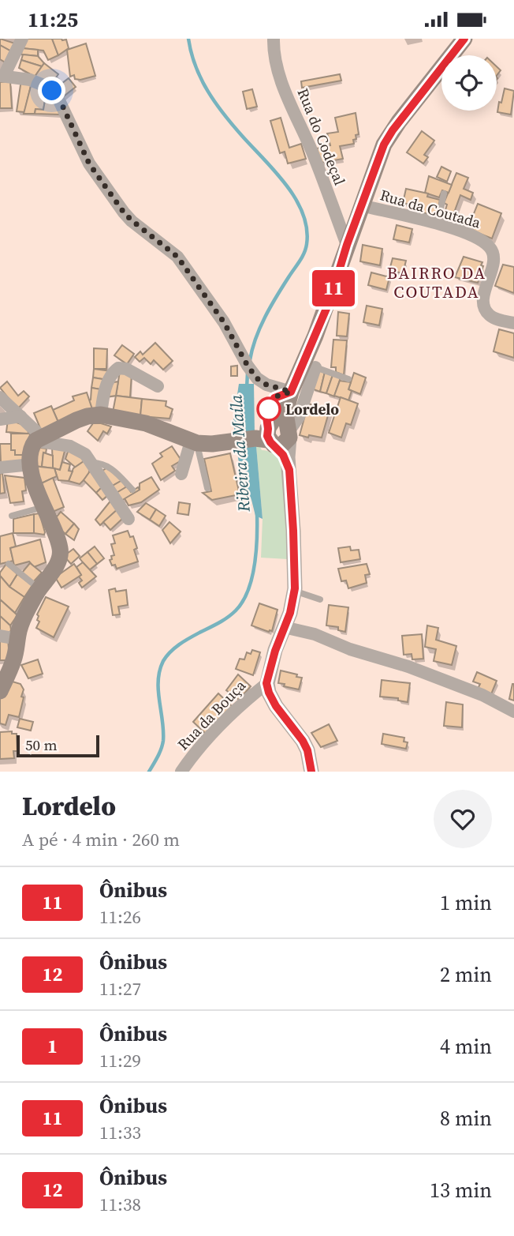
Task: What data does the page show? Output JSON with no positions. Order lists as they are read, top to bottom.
{
  "streets": {
    "street": ["Rua do Codeçal", "Rua da Coutada", "Rua da Bouça"]
  },
  "districts": ["BAIRRO DA COUTADA"],
  "water": ["Ribeira da Maíla"],
  "places": ["Lordelo"],
  "lines": ["bus line 11"],
  "scale_bar": "50 m",
  "page": {
    "status": "11:25",
    "on_map": "11",
    "scale": "50 m",
    "heading": ["Lordelo", "A pé · 4 min · 260 m"],
    "list": [
      {
        "mark": "11",
        "name": "Ônibus",
        "note": "11:26",
        "value": "1 min"
      },
      {
        "mark": "12",
        "name": "Ônibus",
        "note": "11:27",
        "value": "2 min"
      },
      {
        "mark": "1",
        "name": "Ônibus",
        "note": "11:29",
        "value": "4 min"
      },
      {
        "mark": "11",
        "name": "Ônibus",
        "note": "11:33",
        "value": "8 min"
      },
      {
        "mark": "12",
        "name": "Ônibus",
        "note": "11:38",
        "value": "13 min"
      }
    ]
  }
}
